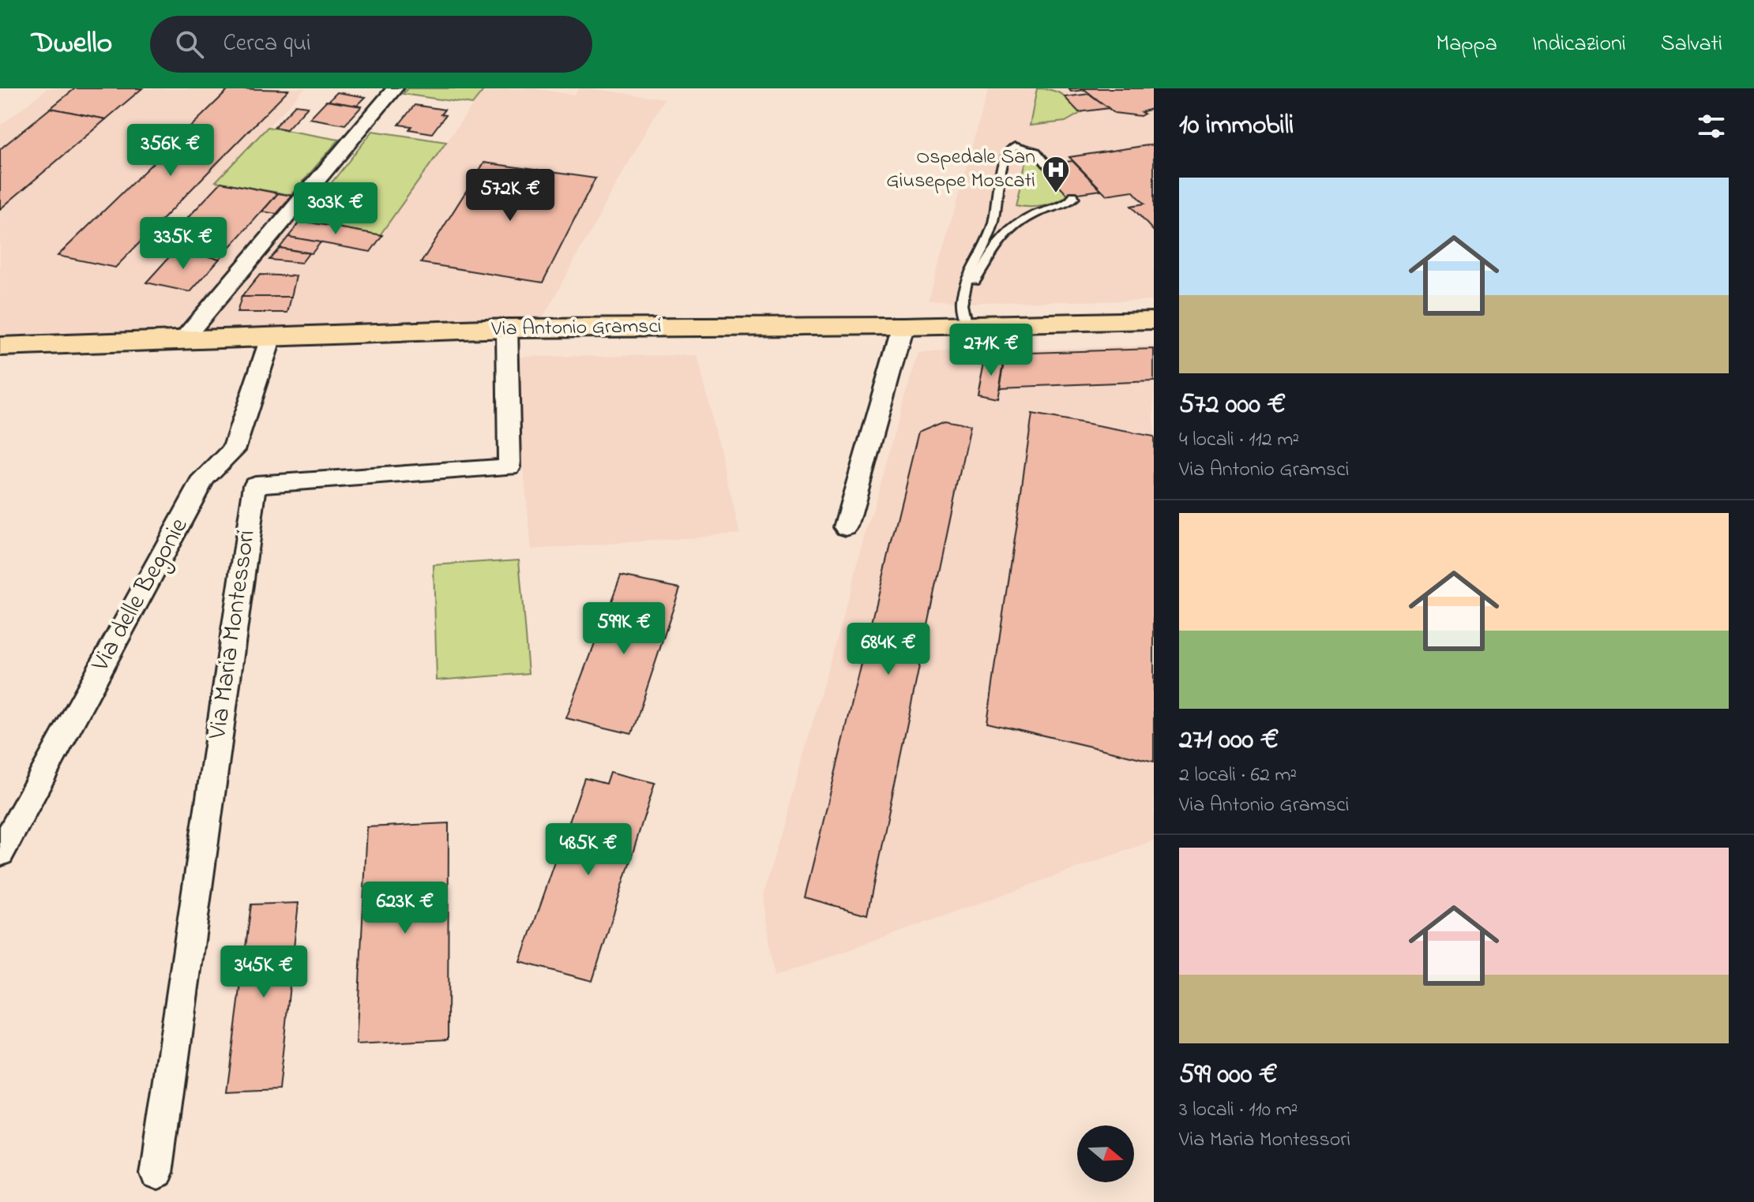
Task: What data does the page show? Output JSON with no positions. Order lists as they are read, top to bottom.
{
  "streets": {
    "main road": ["Via Antonio Gramsci"],
    "street": ["Via delle Begonie", "Via Maria Montessori"]
  },
  "crossings": [
    ["Via Antonio Gramsci", "Via delle Begonie"],
    ["Via Antonio Gramsci", "Via Maria Montessori"]
  ],
  "places": {
    "hospital": ["Ospedale San Giuseppe Moscati"]
  },
  "north": "right",
  "page": {
    "header": "Dwello",
    "search": "Cerca qui",
    "nav": ["Mappa", "Indicazioni", "Salvati"],
    "heading": "10 immobili",
    "price": [
      "356K €",
      "572K €",
      "303K €",
      "335K €",
      "271K €",
      "599K €",
      "684K €",
      "485K €",
      "623K €",
      "345K €"
    ],
    "list": [
      {
        "name": "572 000 €",
        "note": "4 locali · 112 m² · Via Antonio Gramsci"
      },
      {
        "name": "271 000 €",
        "note": "2 locali · 62 m² · Via Antonio Gramsci"
      },
      {
        "name": "599 000 €",
        "note": "3 locali · 110 m² · Via Maria Montessori"
      }
    ]
  }
}
